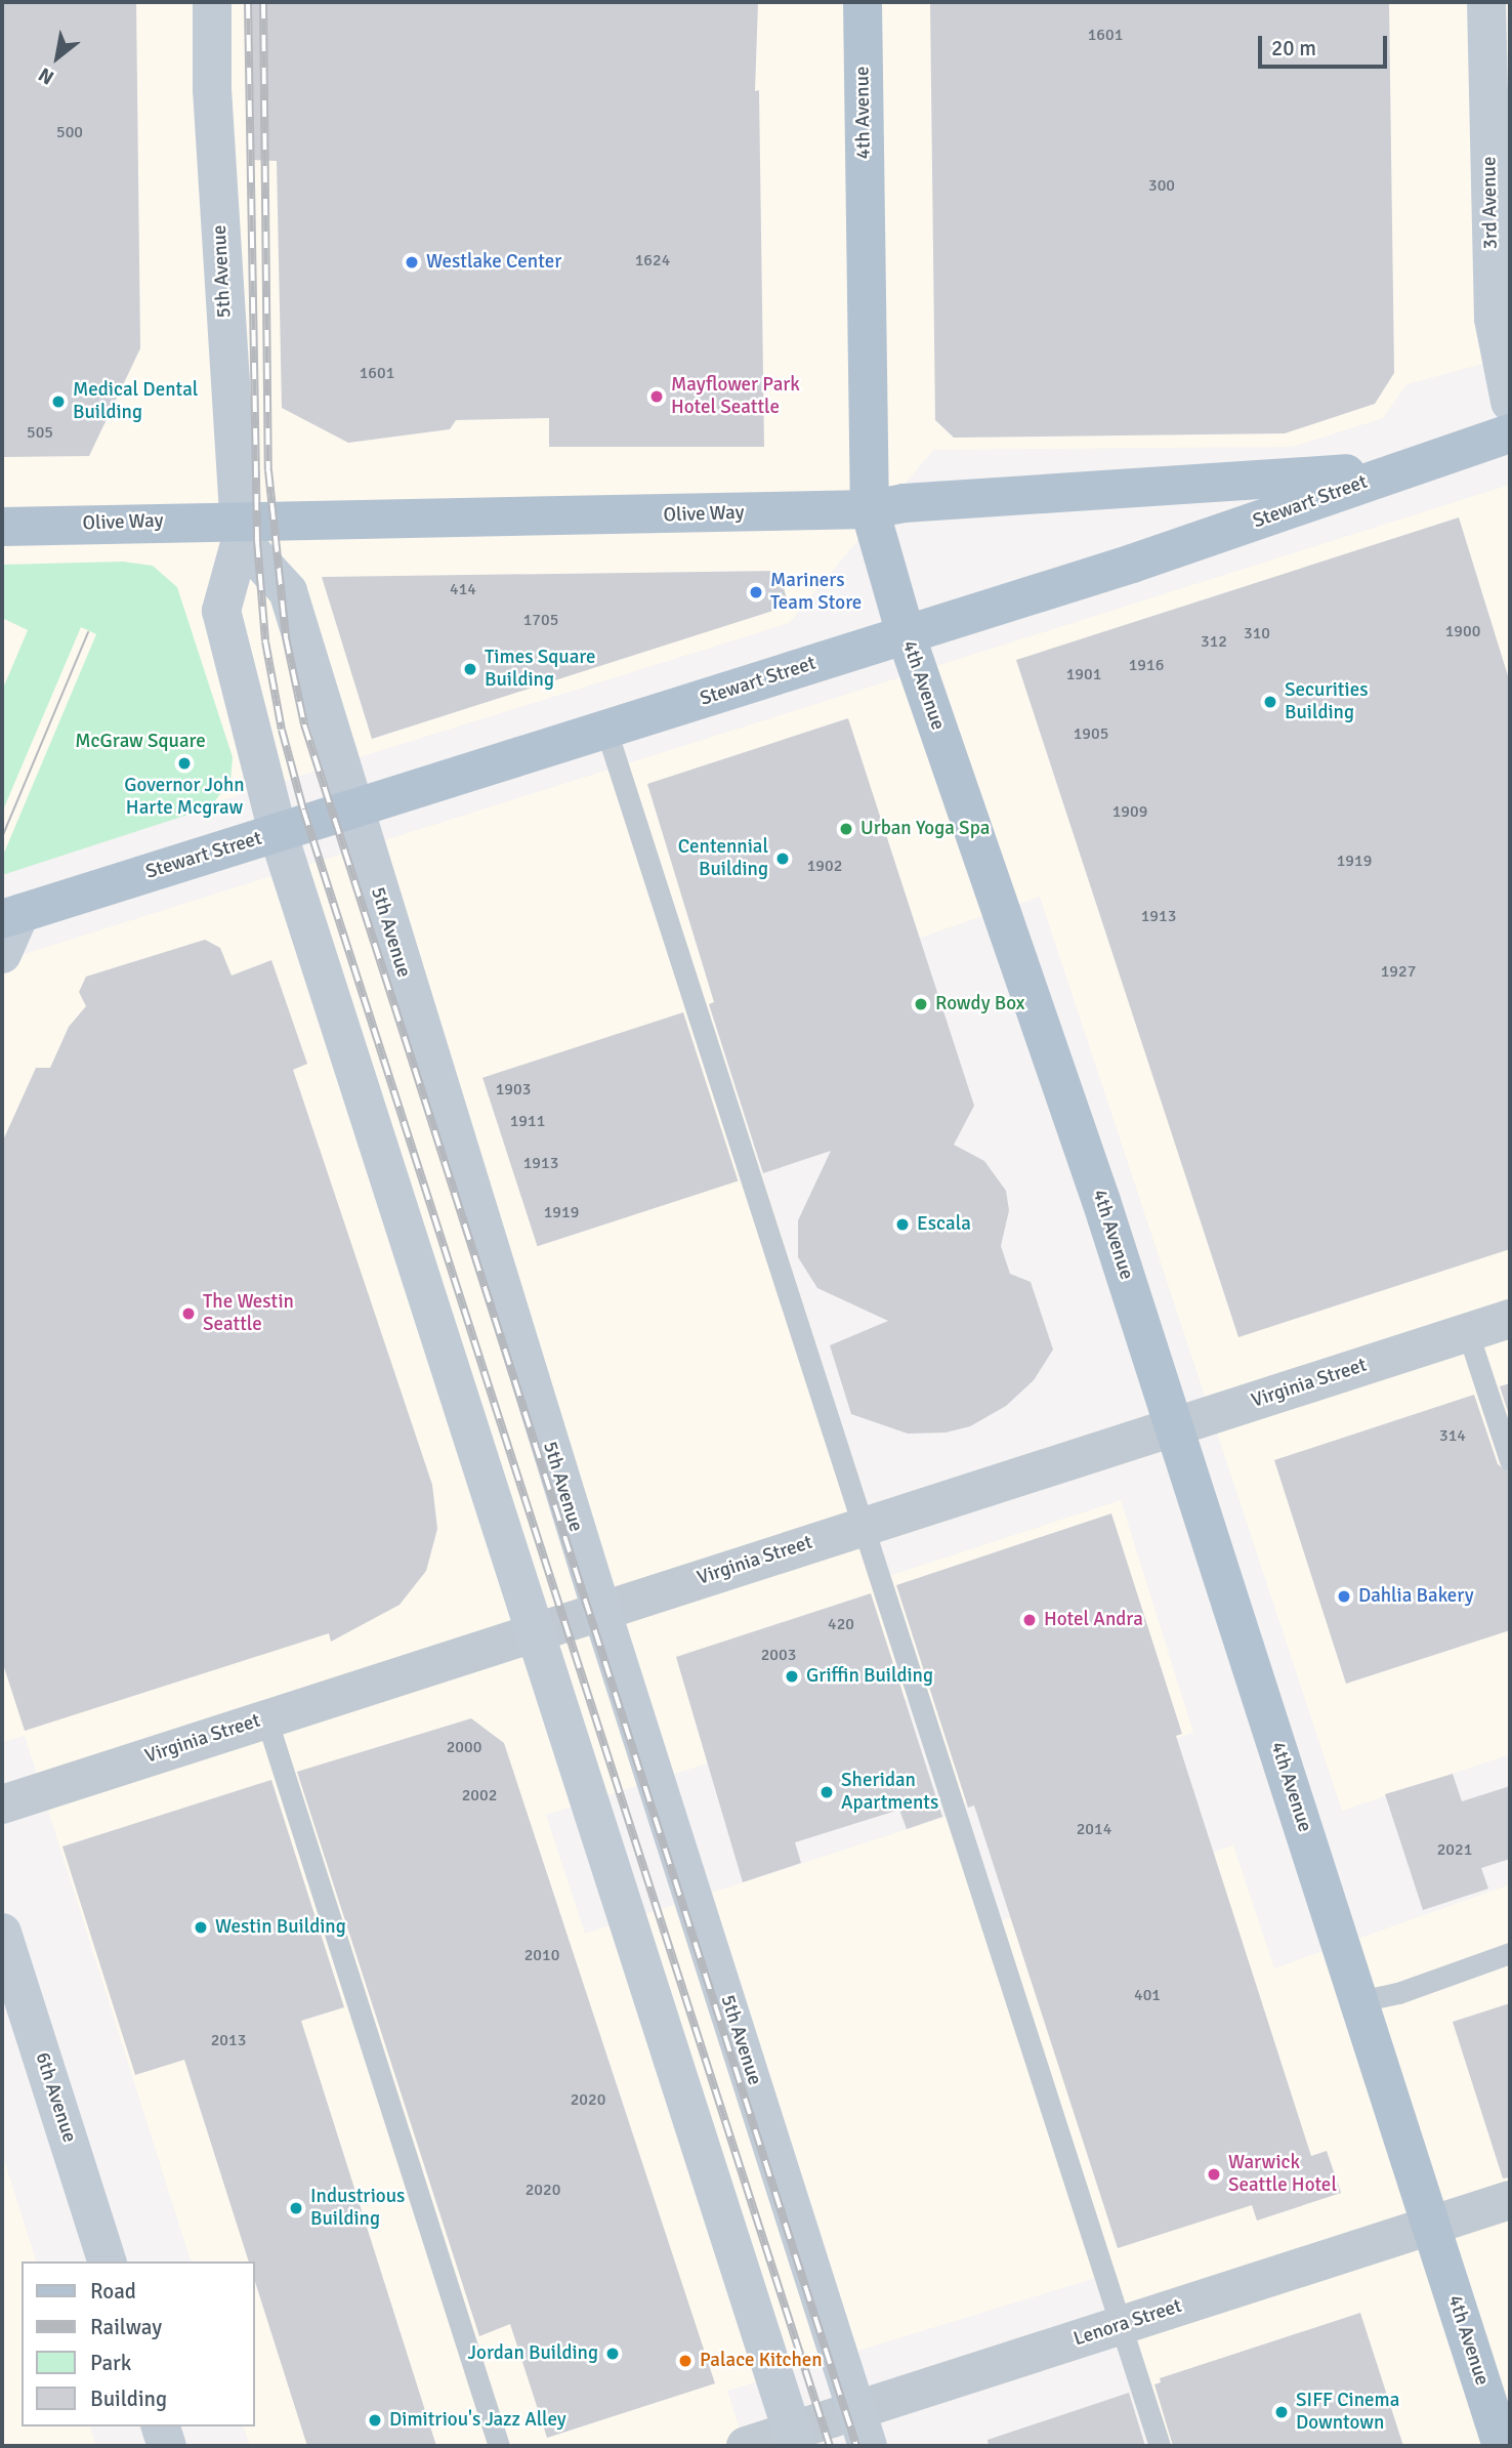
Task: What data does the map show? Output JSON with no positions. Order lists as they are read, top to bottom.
{
  "streets": {
    "main road": [
      "4th Avenue",
      "3rd Avenue",
      "5th Avenue",
      "Stewart Street",
      "Olive Way",
      "6th Avenue"
    ],
    "street": ["Virginia Street", "Lenora Street"]
  },
  "crossings": [
    ["4th Avenue", "Stewart Street"],
    ["4th Avenue", "Olive Way"],
    ["4th Avenue", "Virginia Street"],
    ["4th Avenue", "Lenora Street"],
    ["5th Avenue", "Stewart Street"],
    ["5th Avenue", "Olive Way"],
    ["5th Avenue", "Virginia Street"],
    ["5th Avenue", "Lenora Street"],
    ["Stewart Street", "Olive Way"]
  ],
  "parks": ["McGraw Square"],
  "places": [
    "Westlake Center",
    "Mayflower Park Hotel Seattle",
    "Medical Dental Building",
    "Mariners Team Store",
    "Times Square Building",
    "Securities Building",
    "Governor John Harte Mcgraw",
    "Urban Yoga Spa",
    "Centennial Building",
    "Rowdy Box",
    "Escala",
    "The Westin Seattle",
    "Dahlia Bakery",
    "Hotel Andra",
    "Griffin Building",
    "Sheridan Apartments",
    "Westin Building",
    "Warwick Seattle Hotel",
    "Industrious Building",
    "Jordan Building",
    "Palace Kitchen",
    "SIFF Cinema Downtown",
    "Dimitriou's Jazz Alley"
  ],
  "house_numbers": [
    "1601",
    "500",
    "300",
    "1624",
    "1601",
    "505",
    "414",
    "1705",
    "1900",
    "310",
    "312",
    "1916",
    "1901",
    "1905",
    "1909",
    "1919",
    "1902",
    "1913",
    "1927",
    "1903",
    "1911",
    "1913",
    "1919",
    "314",
    "420",
    "2003",
    "2000",
    "2002",
    "2014",
    "2021",
    "2010",
    "401",
    "2013",
    "2020",
    "2020"
  ],
  "legend": [
    "Road",
    "Railway",
    "Park",
    "Building"
  ],
  "scale_bar": "20 m",
  "north": "bottom left"
}
